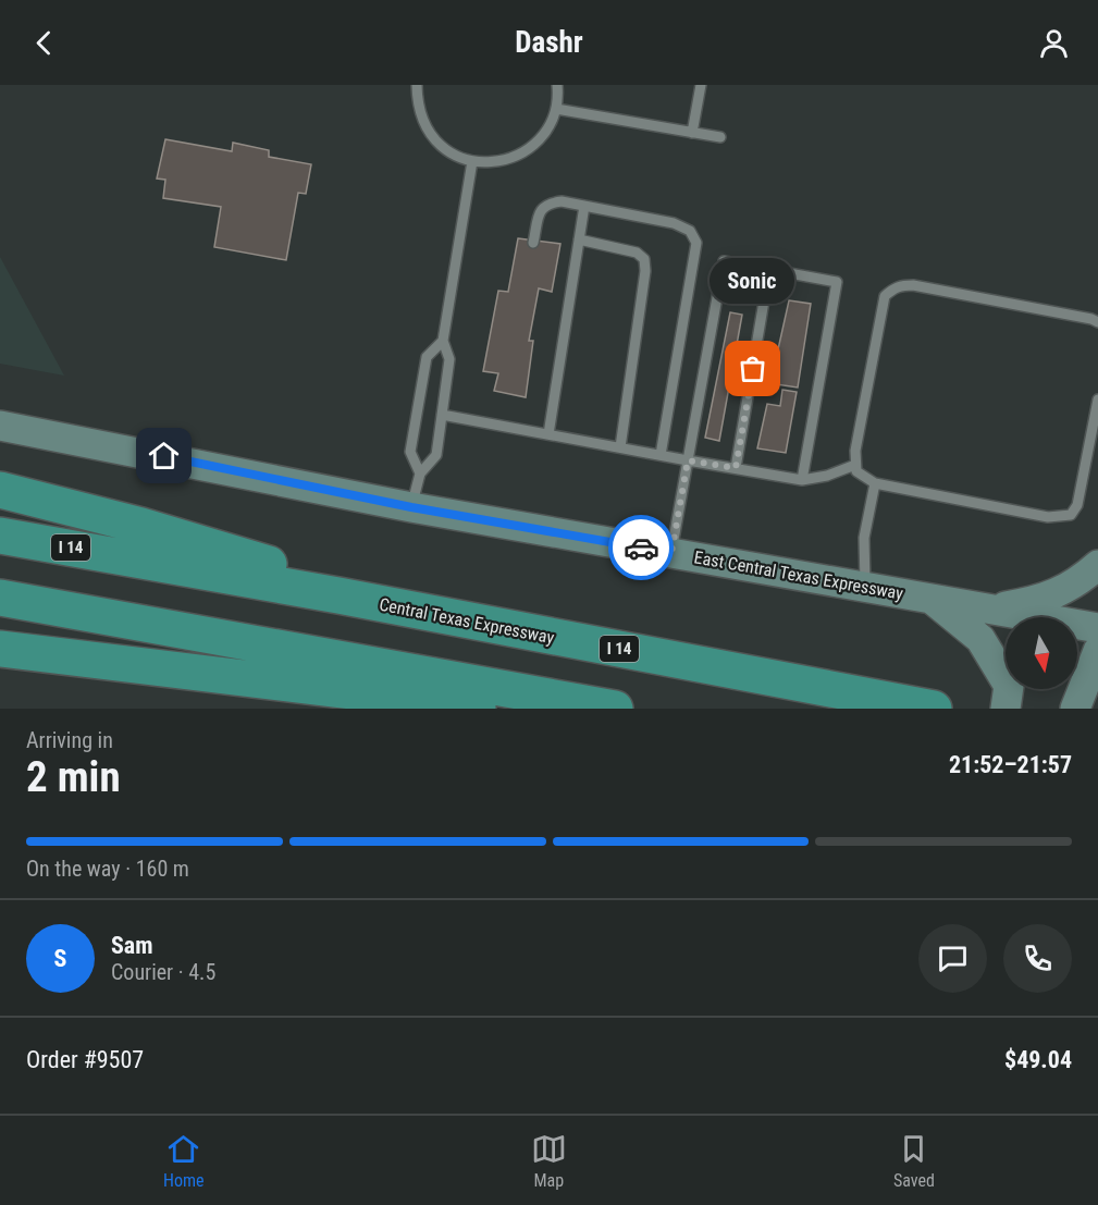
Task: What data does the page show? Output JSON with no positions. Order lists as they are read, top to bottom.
{
  "streets": {
    "highway": ["I 14", "Central Texas Expressway"],
    "main road": ["East Central Texas Expressway"]
  },
  "places": ["Sonic"],
  "north": "bottom",
  "page": {
    "header": "Dashr",
    "bubble": "Sonic",
    "heading": ["2 min", "Arriving in", "21:52–21:57"],
    "panel": [
      "Sam",
      "Courier · 4.5",
      "Order #9507",
      "$49.04"
    ],
    "bar": "On the way · 160 m",
    "round": "S",
    "tabs": ["Home", "Map", "Saved"]
  }
}
